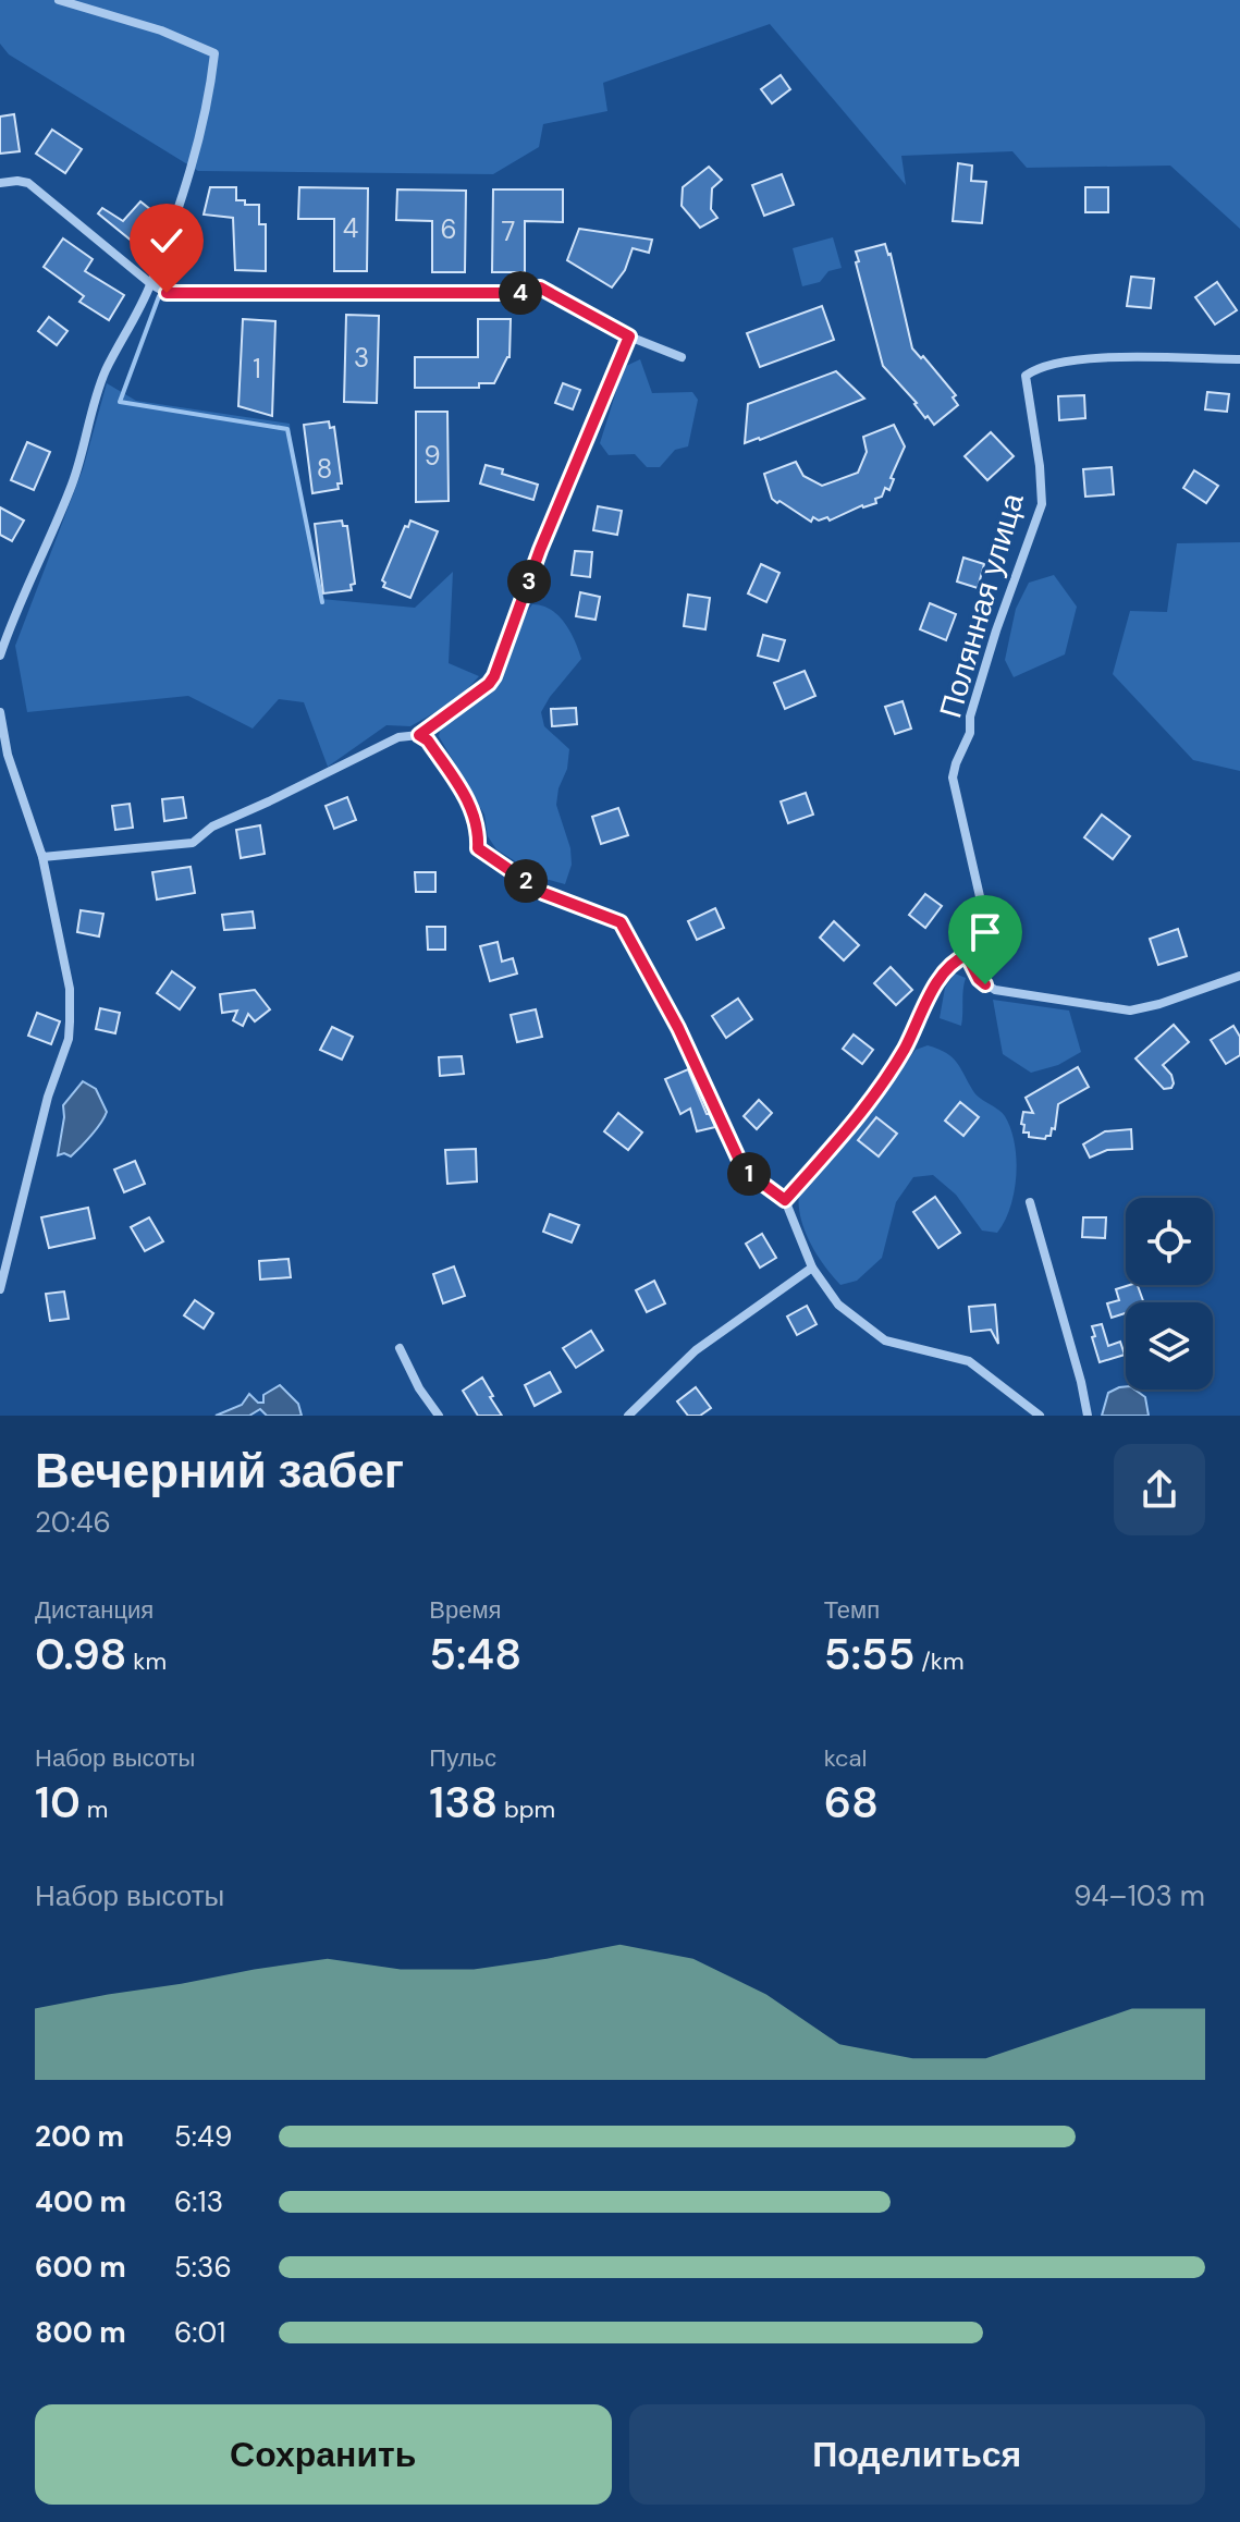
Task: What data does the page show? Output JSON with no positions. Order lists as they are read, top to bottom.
{
  "streets": {
    "street": ["Полянная улица"]
  },
  "house_numbers": [
    "4",
    "6",
    "7",
    "3",
    "1",
    "9",
    "8"
  ],
  "page": {
    "pins": [
      "4",
      "3",
      "2",
      "1"
    ],
    "heading": ["Вечерний забег", "20:46"],
    "stats": [
      ["Дистанция", "0.98 km"],
      ["Время", "5:48"],
      ["Темп", "5:55 /km"],
      ["Набор высоты", "10 m"],
      ["Пульс", "138 bpm"],
      ["kcal", "68"]
    ],
    "chart": ["Набор высоты", "94–103 m"],
    "list": [
      {
        "name": "200 m",
        "note": "5:49"
      },
      {
        "name": "400 m",
        "note": "6:13"
      },
      {
        "name": "600 m",
        "note": "5:36"
      },
      {
        "name": "800 m",
        "note": "6:01"
      }
    ],
    "buttons": ["Сохранить", "Поделиться"]
  }
}
